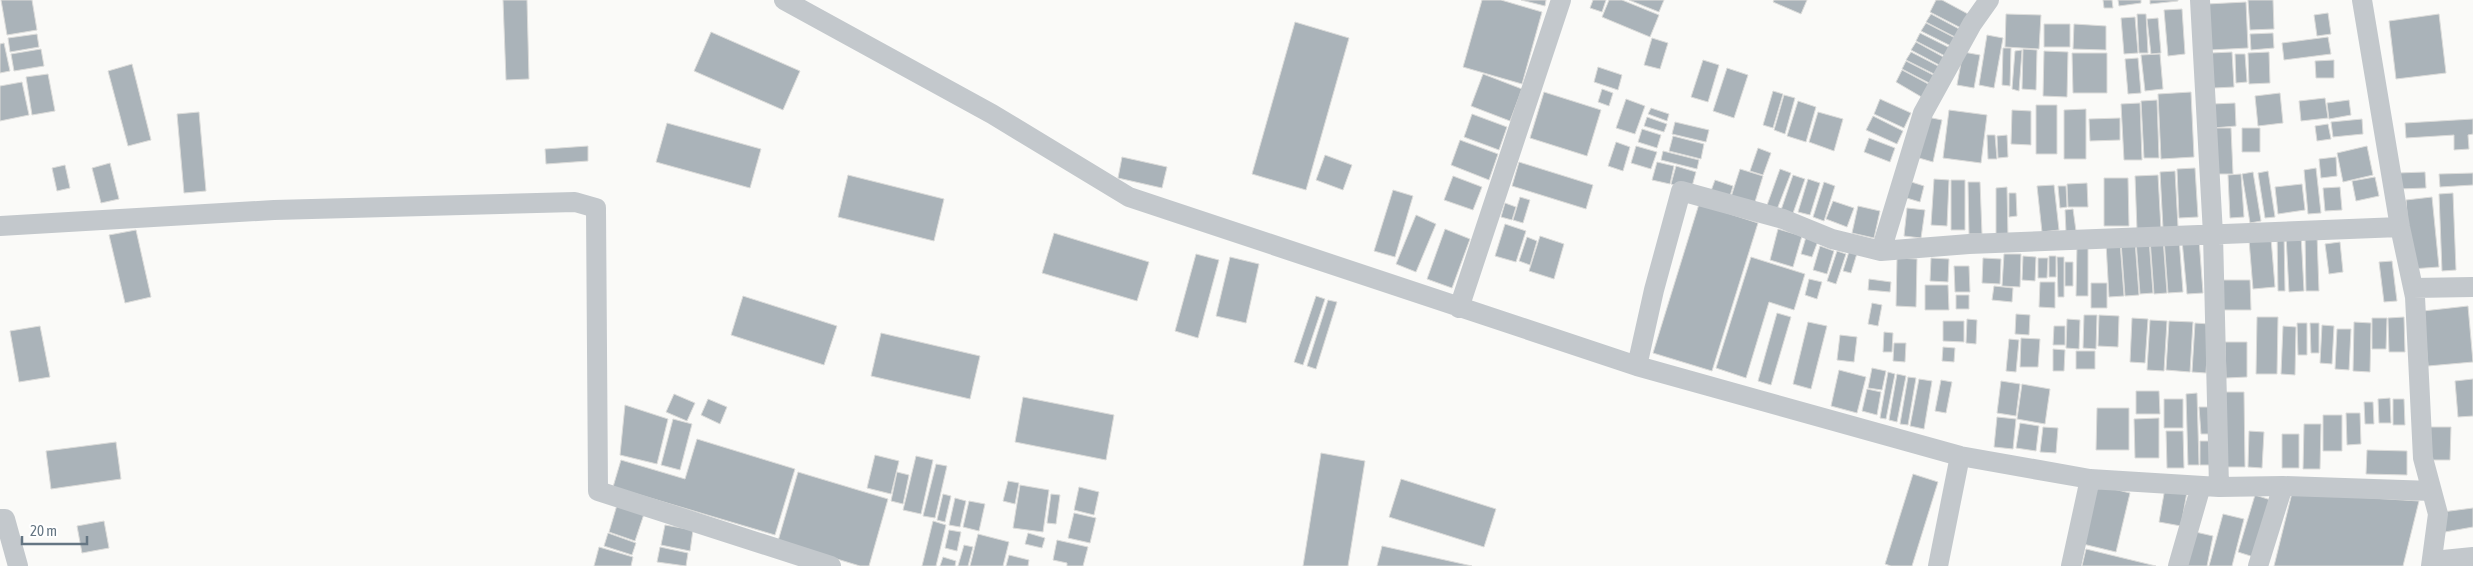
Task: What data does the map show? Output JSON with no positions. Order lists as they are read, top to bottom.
{
  "scale_bar": "20 m"
}
